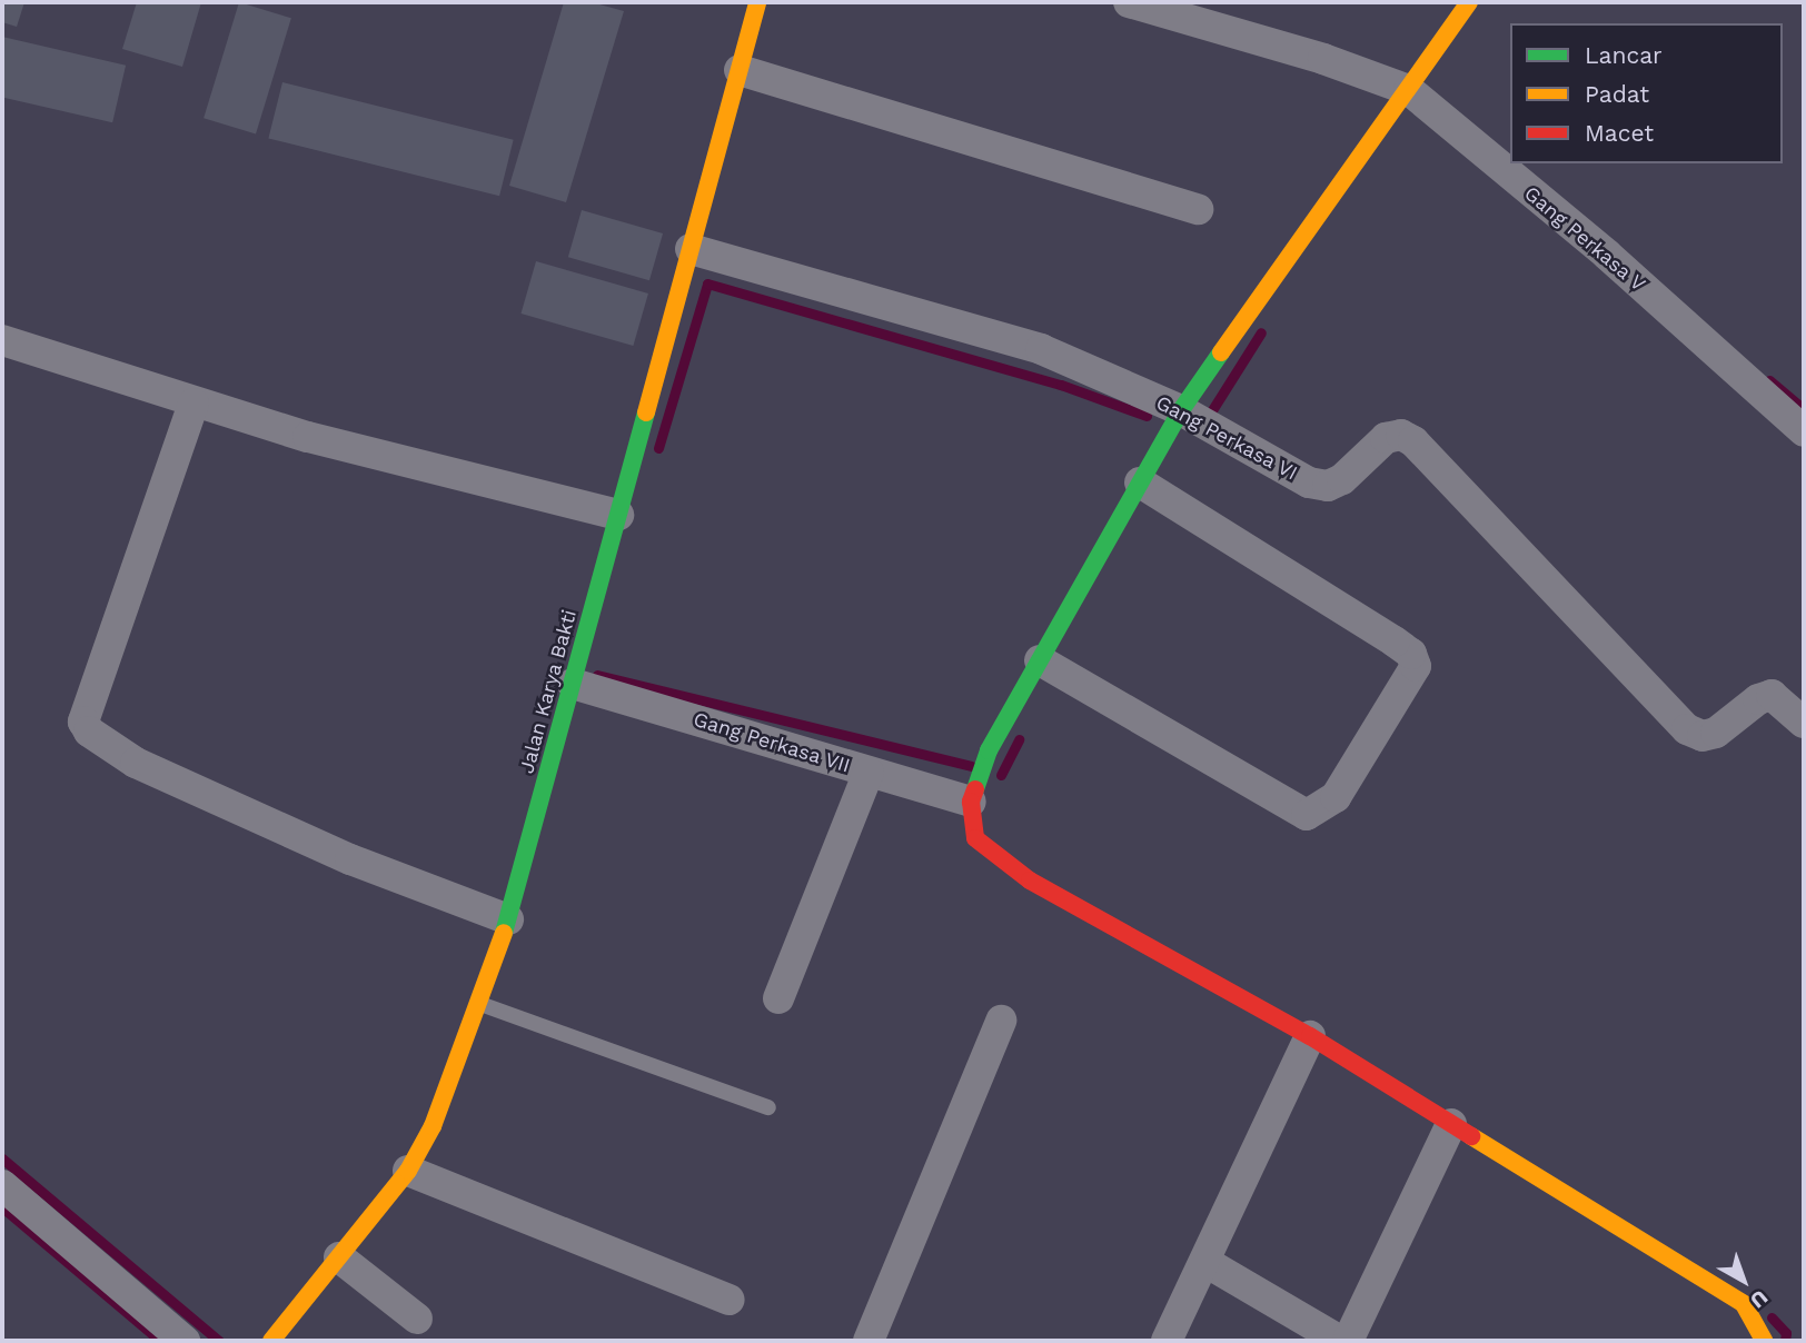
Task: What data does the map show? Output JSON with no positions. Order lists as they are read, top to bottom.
{
  "streets": {
    "street": [
      "Gang Perkasa V",
      "Gang Perkasa VI",
      "Jalan Karya Bakti",
      "Gang Perkasa VII"
    ]
  },
  "crossings": [
    ["Gang Perkasa VI", "Jalan Karya Bakti"],
    ["Jalan Karya Bakti", "Gang Perkasa VII"]
  ],
  "legend": ["Lancar", "Padat", "Macet"],
  "north": "bottom right"
}
